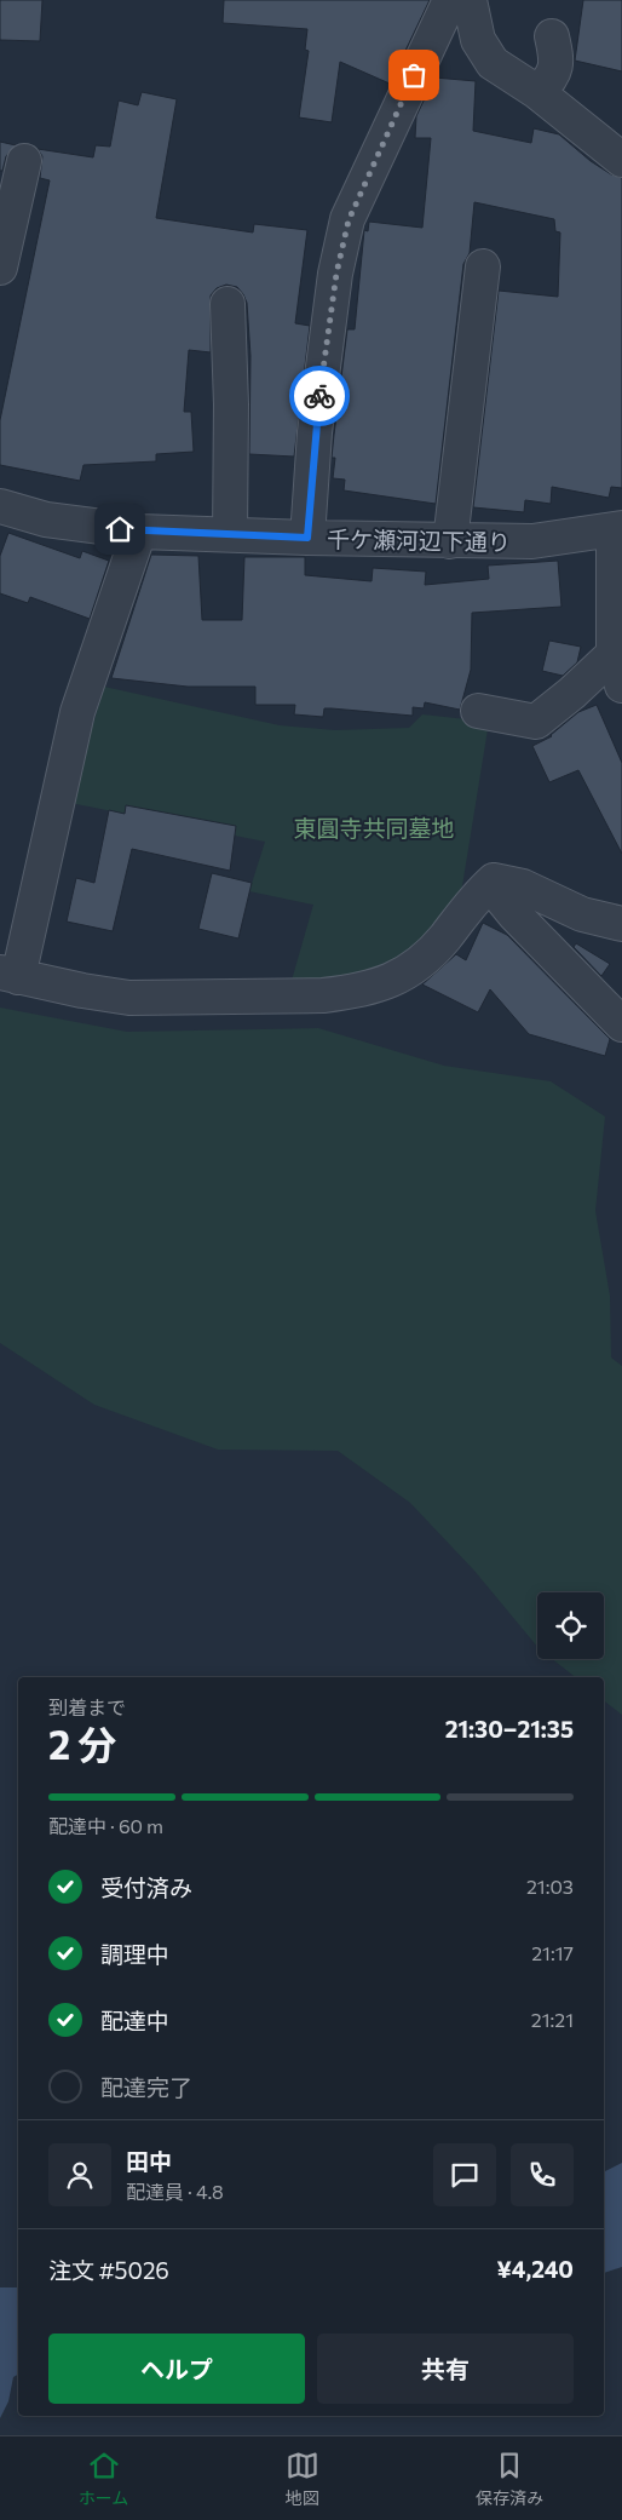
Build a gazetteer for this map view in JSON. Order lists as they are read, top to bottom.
{
  "streets": {
    "street": ["千ケ瀬河辺下通り"]
  },
  "parks": ["東圓寺共同墓地"],
  "page": {
    "heading": ["2 分", "到着まで", "21:30–21:35"],
    "panel": [
      "田中",
      "配達員 · 4.8",
      "注文 #5026",
      "¥4,240"
    ],
    "bar": "配達中 · 60 m",
    "list": [
      ["受付済み", "21:03"],
      ["調理中", "21:17"],
      ["配達中", "21:21"],
      "配達完了"
    ],
    "buttons": ["ヘルプ", "共有"],
    "tabs": ["ホーム", "地図", "保存済み"]
  }
}
